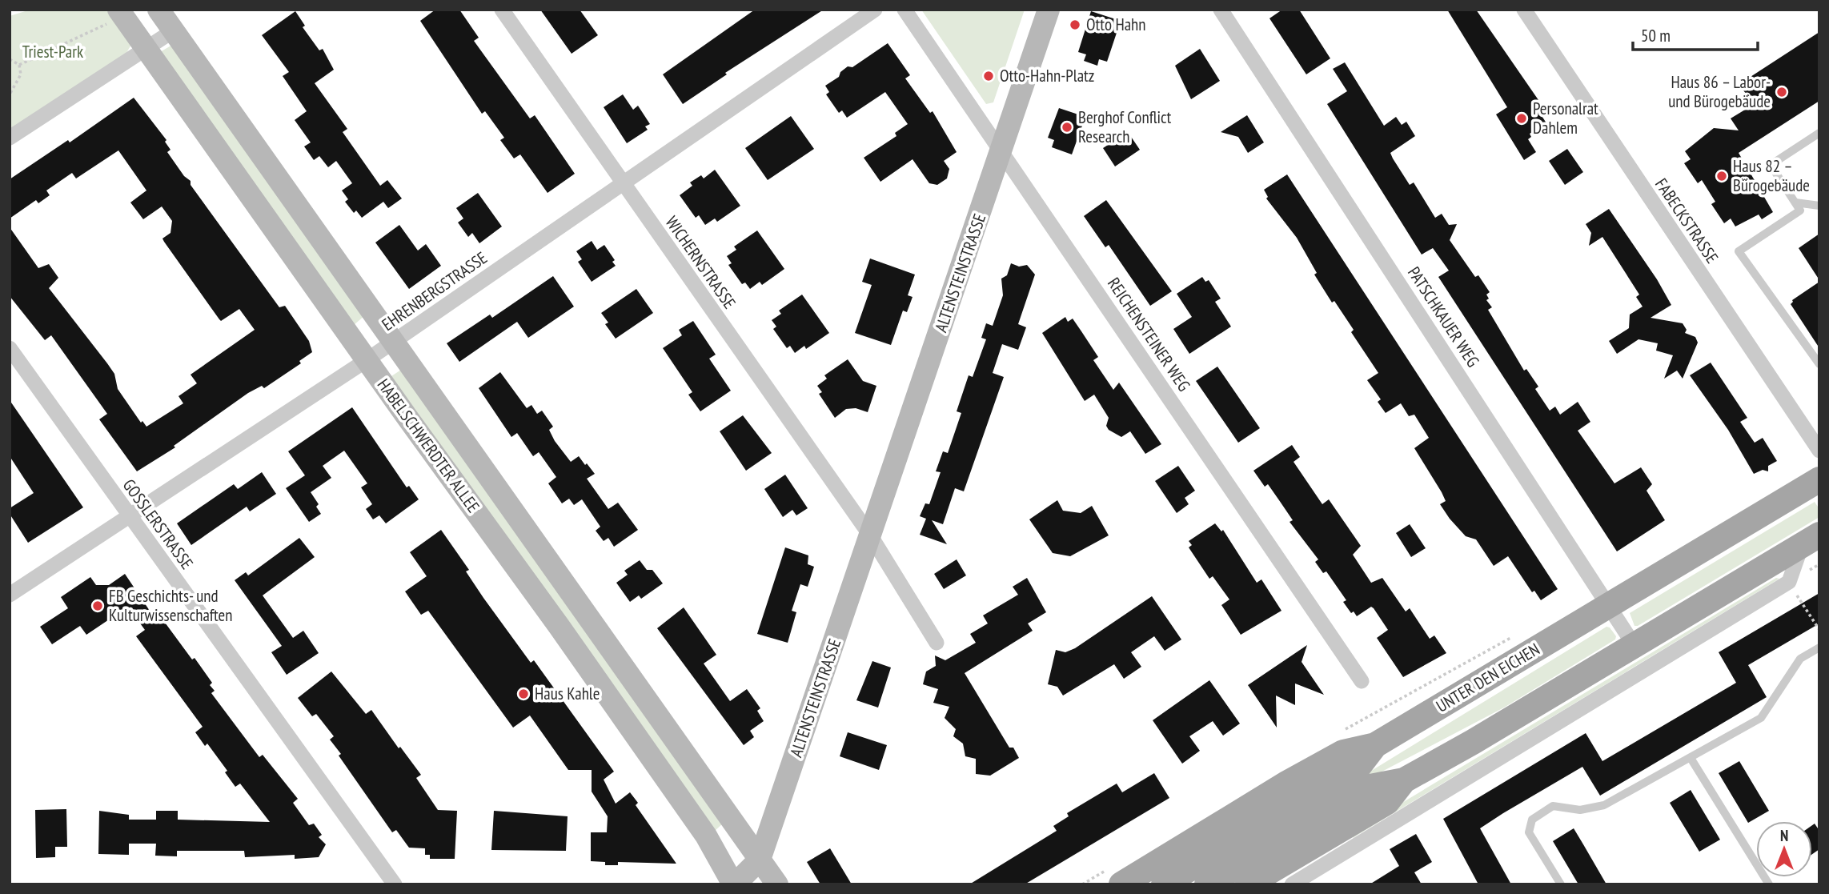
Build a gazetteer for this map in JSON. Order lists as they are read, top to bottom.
{
  "streets": {
    "main road": ["ALTENSTEINSTRASSE", "HABELSCHWERDTER ALLEE", "UNTER DEN EICHEN"],
    "street": [
      "FABECKSTRASSE",
      "WICHERNSTRASSE",
      "EHRENBERGSTRASSE",
      "PATSCHKAUER WEG",
      "REICHENSTEINER WEG",
      "GOSSLERSTRASSE"
    ]
  },
  "crossings": [
    ["WICHERNSTRASSE", "ALTENSTEINSTRASSE"],
    ["WICHERNSTRASSE", "EHRENBERGSTRASSE"],
    ["ALTENSTEINSTRASSE", "REICHENSTEINER WEG"],
    ["ALTENSTEINSTRASSE", "HABELSCHWERDTER ALLEE"],
    ["EHRENBERGSTRASSE", "HABELSCHWERDTER ALLEE"],
    ["EHRENBERGSTRASSE", "GOSSLERSTRASSE"],
    ["PATSCHKAUER WEG", "UNTER DEN EICHEN"]
  ],
  "parks": ["Triest-Park"],
  "places": [
    "Otto Hahn",
    "Otto-Hahn-Platz",
    "Haus 86 – Labor- und Bürogebäude",
    "Personalrat Dahlem",
    "Berghof Conflict Research",
    "Haus 82 – Bürogebäude",
    "FB Geschichts- und Kulturwissenschaften",
    "Haus Kahle"
  ],
  "scale_bar": "50 m",
  "north": "top"
}
